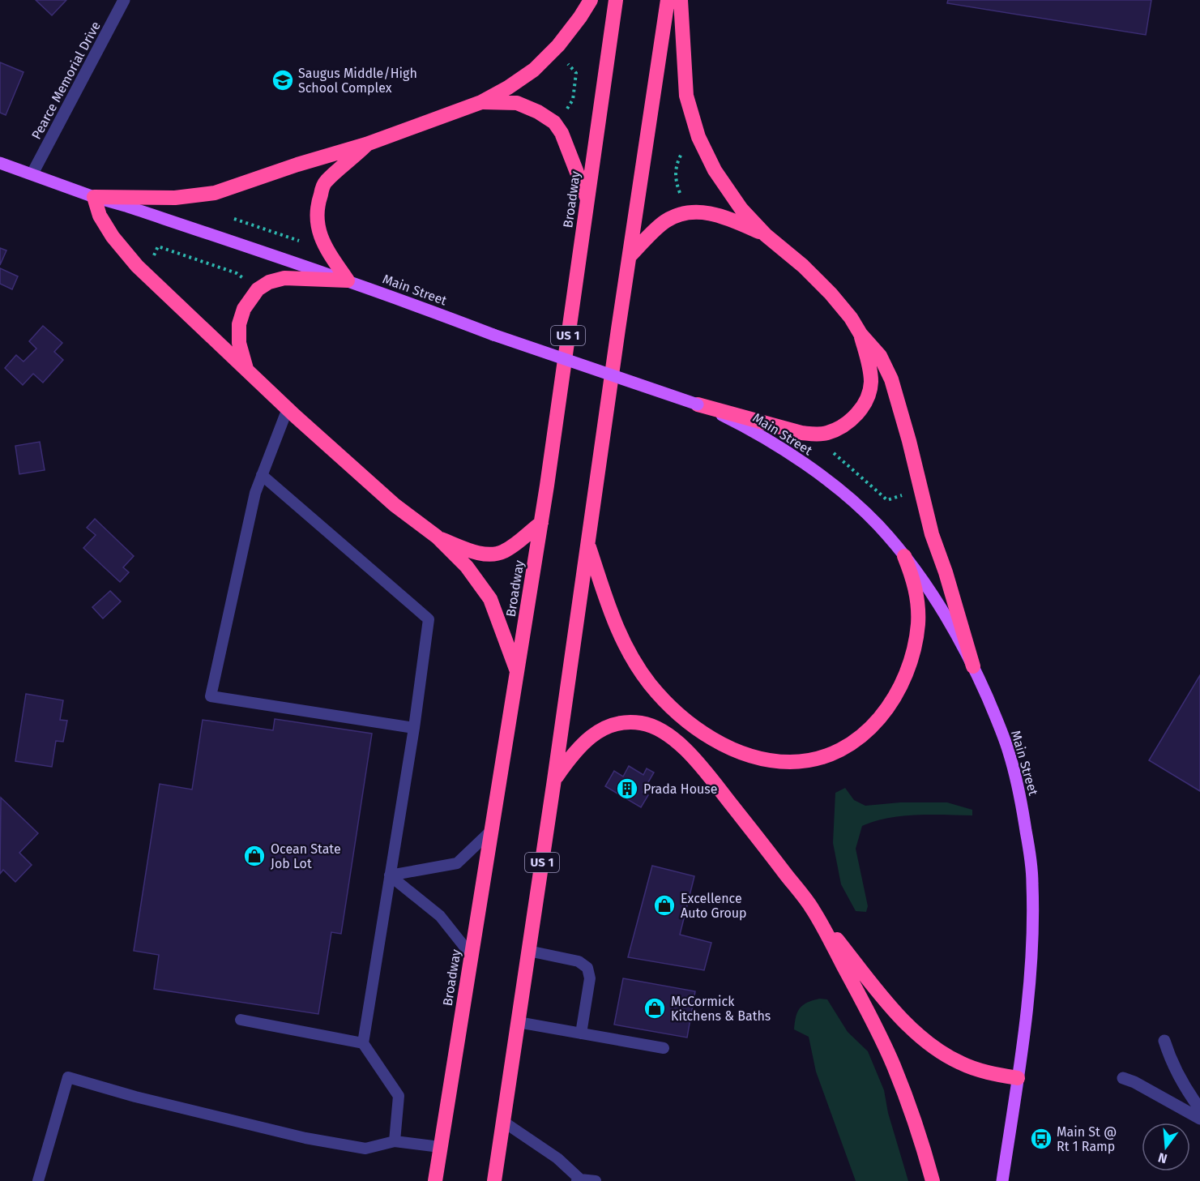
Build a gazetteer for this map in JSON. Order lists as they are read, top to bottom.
{
  "streets": {
    "highway": ["Broadway", "US 1"],
    "main road": ["Main Street"],
    "street": ["Pearce Memorial Drive"]
  },
  "crossings": [
    ["Pearce Memorial Drive", "Main Street"]
  ],
  "places": {
    "school or university": ["Saugus Middle/High School Complex"],
    "building": ["Prada House"],
    "shop": ["Ocean State Job Lot", "Excellence Auto Group", "McCormick Kitchens & Baths"],
    "bus stop": ["Main St @ Rt 1 Ramp"]
  },
  "north": "bottom"
}
